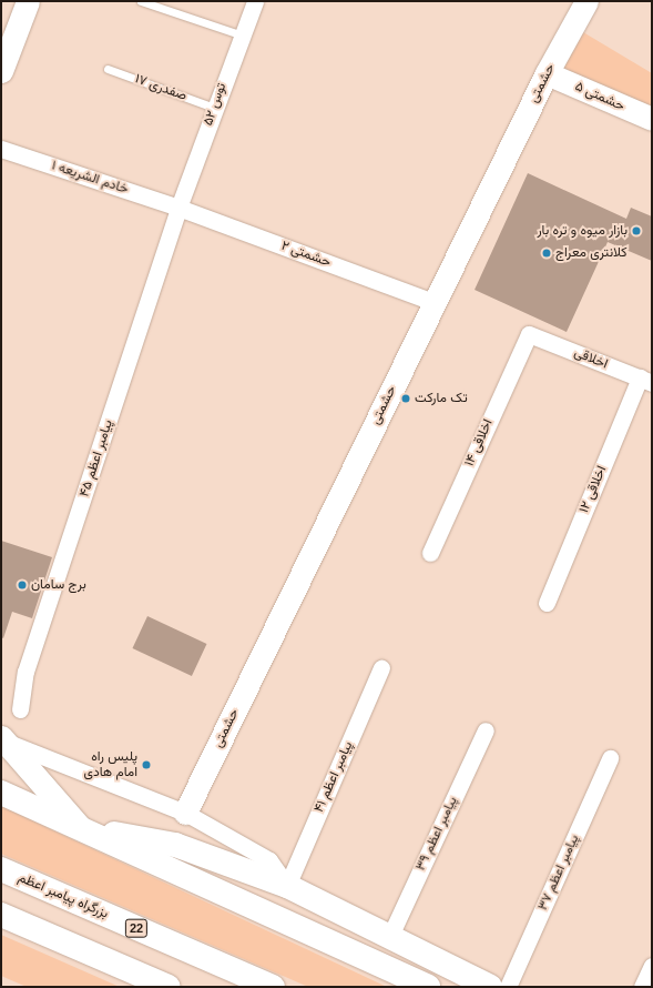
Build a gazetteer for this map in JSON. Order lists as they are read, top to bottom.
{
  "streets": {
    "highway": ["بزرگراه پیامبر اعظم", "22"],
    "street": [
      "حشمتی",
      "حشمتی ۵",
      "توس ۵۲",
      "خادم الشریعه ۱",
      "حشمتی ۲",
      "اخلاقی",
      "اخلاقی ۱۴",
      "پیامبر اعظم ۴۵",
      "اخلاقی ۱۲",
      "پیامبر اعظم ۴۱",
      "پیامبر اعظم ۳۹",
      "پیامبر اعظم ۳۷"
    ],
    "lane": ["صفدری ۱۷"]
  },
  "crossings": [
    ["حشمتی", "حشمتی ۵"],
    ["حشمتی", "حشمتی ۲"],
    ["صفدری ۱۷", "توس ۵۲"],
    ["توس ۵۲", "خادم الشریعه ۱"],
    ["توس ۵۲", "حشمتی ۲"],
    ["توس ۵۲", "پیامبر اعظم ۴۵"],
    ["خادم الشریعه ۱", "حشمتی ۲"],
    ["خادم الشریعه ۱", "پیامبر اعظم ۴۵"],
    ["حشمتی ۲", "پیامبر اعظم ۴۵"],
    ["اخلاقی", "اخلاقی ۱۴"],
    ["اخلاقی", "اخلاقی ۱۲"]
  ],
  "places": [
    "بازار میوه و تره بار",
    "کلانتری معراج",
    "تک مارکت",
    "برج سامان",
    "پلیس راه امام هادی"
  ]
}
